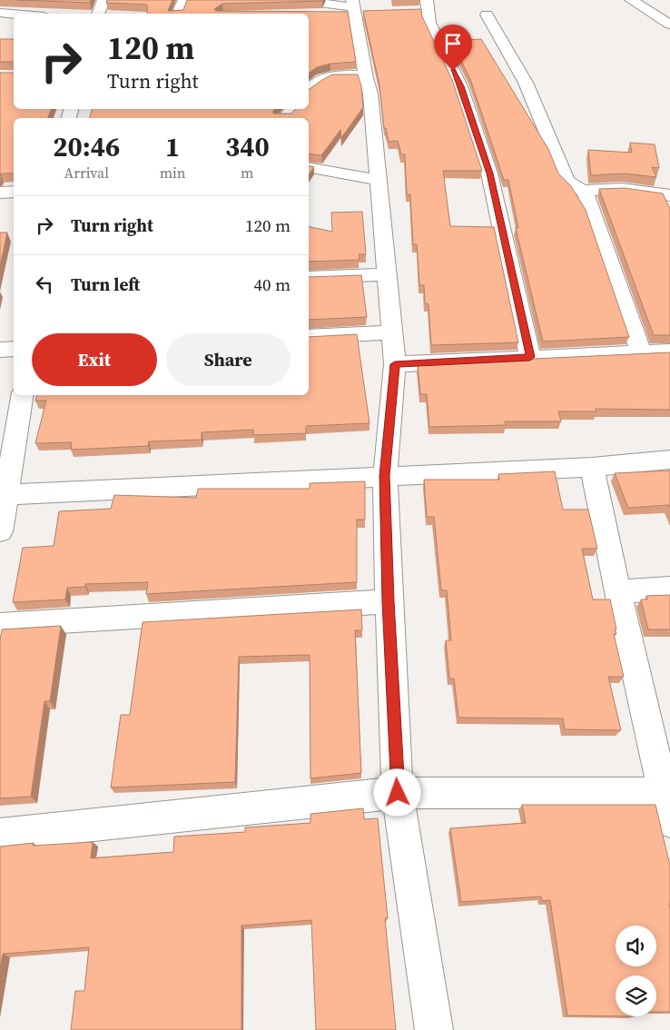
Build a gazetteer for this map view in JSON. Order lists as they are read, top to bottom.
{
  "page": {
    "turn": ["120 m", "Turn right"],
    "eta": [
      "20:46",
      "Arrival",
      "1",
      "min",
      "340",
      "m"
    ],
    "list": [
      {
        "name": "Turn right",
        "value": "120 m"
      },
      {
        "name": "Turn left",
        "value": "40 m"
      }
    ],
    "buttons": ["Exit", "Share"]
  }
}
